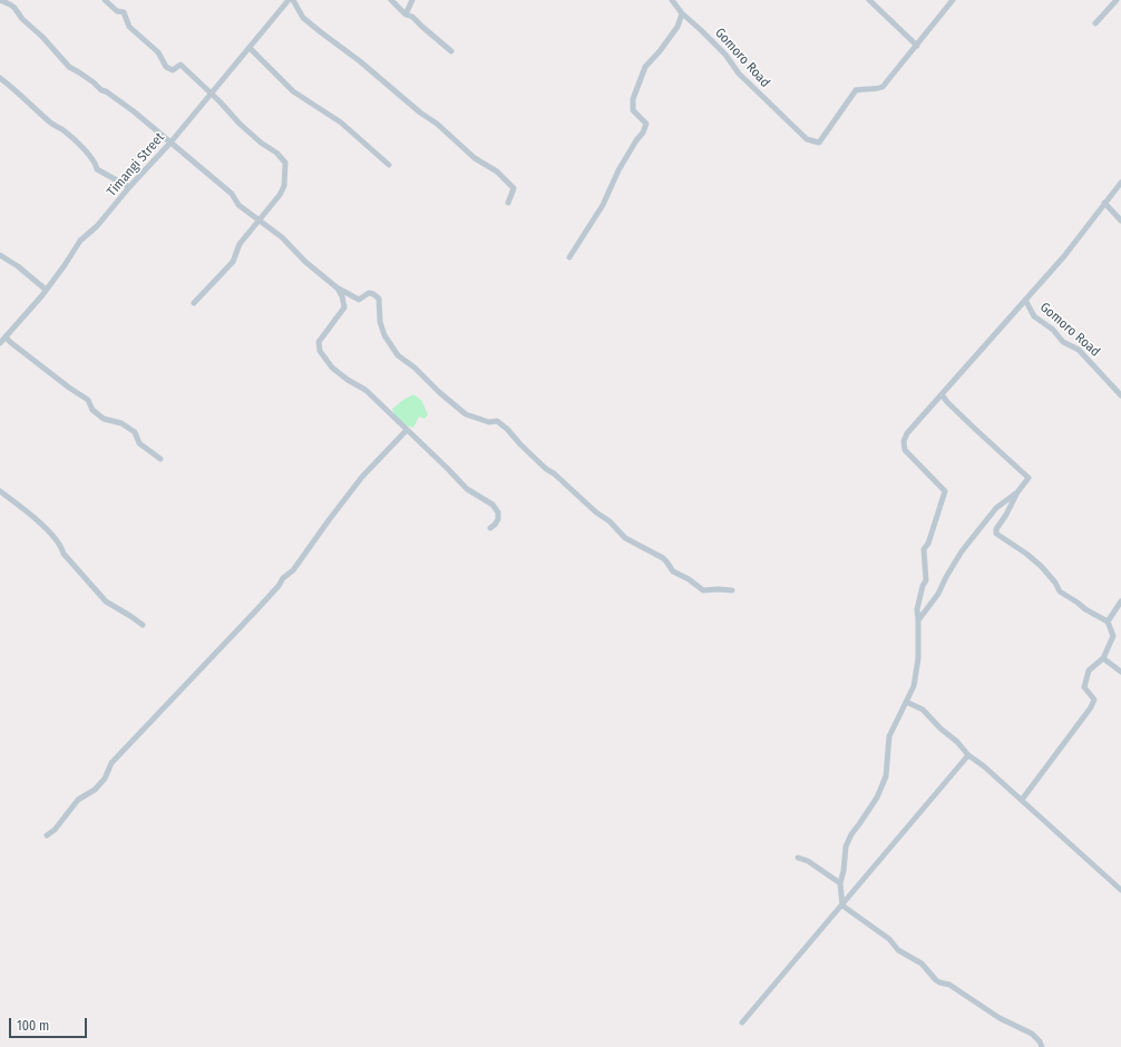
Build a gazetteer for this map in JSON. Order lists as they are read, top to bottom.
{
  "streets": {
    "street": ["Gomoro Road", "Timangi Street"]
  },
  "scale_bar": "100 m"
}
